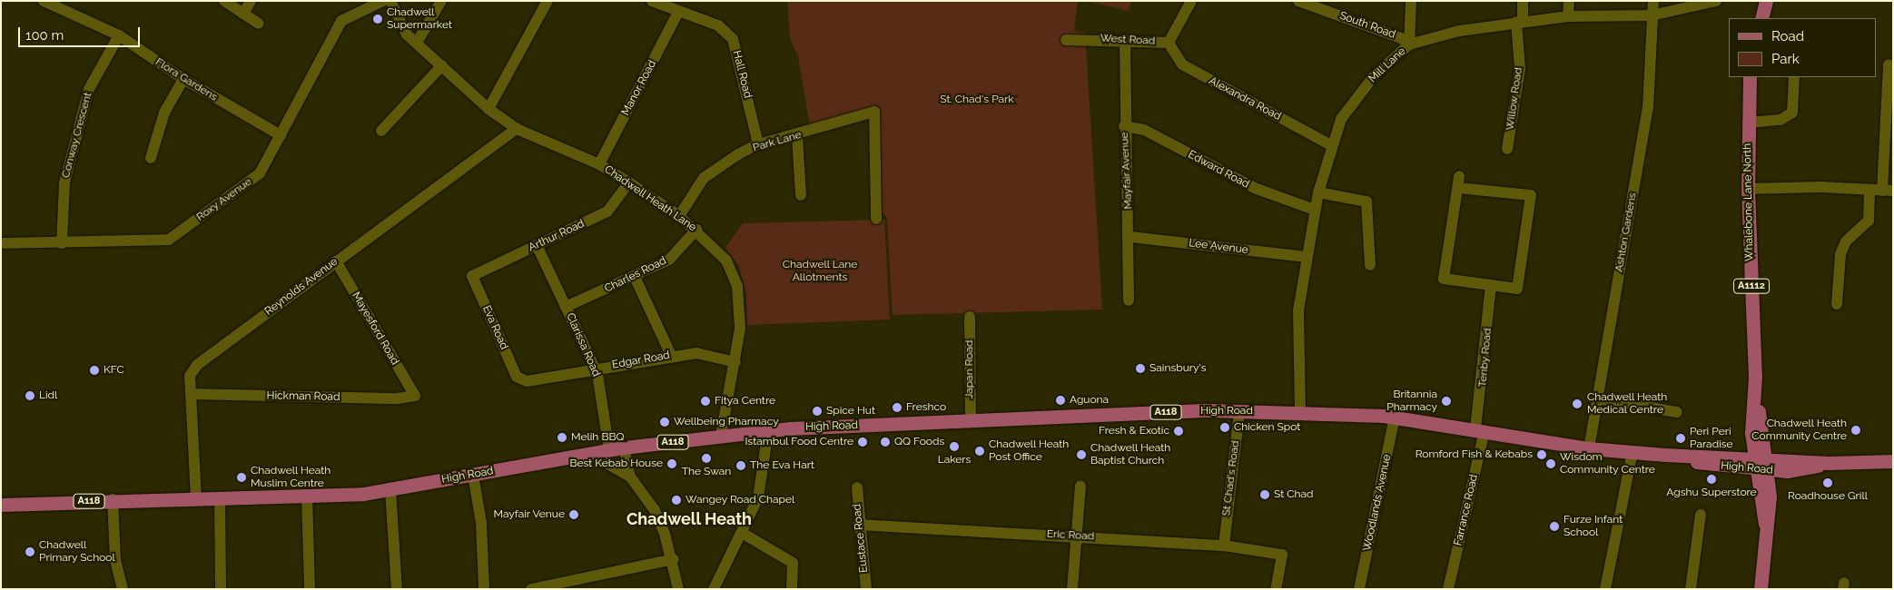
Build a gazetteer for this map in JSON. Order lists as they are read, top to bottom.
{
  "streets": {
    "main road": [
      "Whalebone Lane North",
      "A1112",
      "High Road",
      "A118"
    ],
    "street": [
      "South Road",
      "West Road",
      "Mill Lane",
      "Hall Road",
      "Flora Gardens",
      "Manor Road",
      "Alexandra Road",
      "Willow Road",
      "Conway Crescent",
      "Park Lane",
      "Edward Road",
      "Mayfair Avenue",
      "Chadwell Heath Lane",
      "Roxy Avenue",
      "Ashton Gardens",
      "Arthur Road",
      "Lee Avenue",
      "Charles Road",
      "Reynolds Avenue",
      "Eva Road",
      "Mayesford Road",
      "Clarissa Road",
      "Tenby Road",
      "Edgar Road",
      "Japan Road",
      "Hickman Road",
      "St Chad's Road",
      "Woodlands Avenue",
      "Farrance Road",
      "Eric Road",
      "Eustace Road"
    ]
  },
  "crossings": [
    ["South Road", "Mill Lane"],
    ["West Road", "Alexandra Road"],
    ["West Road", "Mayfair Avenue"],
    ["Mill Lane", "Alexandra Road"],
    ["Mill Lane", "Willow Road"],
    ["Mill Lane", "Edward Road"],
    ["Mill Lane", "Ashton Gardens"],
    ["Mill Lane", "Lee Avenue"],
    ["Mill Lane", "High Road"],
    ["Hall Road", "Manor Road"],
    ["Hall Road", "Park Lane"],
    ["Flora Gardens", "Conway Crescent"],
    ["Flora Gardens", "Roxy Avenue"],
    ["Manor Road", "Chadwell Heath Lane"],
    ["Conway Crescent", "Roxy Avenue"],
    ["Park Lane", "Chadwell Heath Lane"],
    ["Edward Road", "Mayfair Avenue"],
    ["Mayfair Avenue", "Lee Avenue"],
    ["Chadwell Heath Lane", "Arthur Road"],
    ["Chadwell Heath Lane", "Charles Road"],
    ["Chadwell Heath Lane", "Reynolds Avenue"],
    ["Chadwell Heath Lane", "Edgar Road"],
    ["Chadwell Heath Lane", "High Road"],
    ["Whalebone Lane North", "A1112"],
    ["Whalebone Lane North", "High Road"],
    ["Ashton Gardens", "High Road"],
    ["Arthur Road", "Eva Road"],
    ["Arthur Road", "Clarissa Road"],
    ["Charles Road", "Clarissa Road"],
    ["A1112", "High Road"],
    ["Reynolds Avenue", "Mayesford Road"],
    ["Reynolds Avenue", "Hickman Road"],
    ["Reynolds Avenue", "High Road"],
    ["Eva Road", "Edgar Road"],
    ["Mayesford Road", "Hickman Road"],
    ["Clarissa Road", "Edgar Road"],
    ["Clarissa Road", "High Road"],
    ["Tenby Road", "High Road"],
    ["Tenby Road", "Farrance Road"],
    ["Japan Road", "High Road"],
    ["High Road", "St Chad's Road"],
    ["High Road", "Woodlands Avenue"],
    ["High Road", "Farrance Road"],
    ["St Chad's Road", "Eric Road"],
    ["Eric Road", "Eustace Road"]
  ],
  "districts": ["Chadwell Heath"],
  "parks": ["St. Chad's Park", "Chadwell Lane Allotments"],
  "places": [
    "Chadwell Supermarket",
    "Sainsbury's",
    "KFC",
    "Lidl",
    "Aguona",
    "Fitya Centre",
    "Britannia Pharmacy",
    "Chadwell Heath Medical Centre",
    "Freshco",
    "Spice Hut",
    "Wellbeing Pharmacy",
    "Chicken Spot",
    "Chadwell Heath Community Centre",
    "Fresh & Exotic",
    "Melih BBQ",
    "Peri Peri Paradise",
    "Istambul Food Centre",
    "QQ Foods",
    "Lakers",
    "Chadwell Heath Post Office",
    "Chadwell Heath Baptist Church",
    "Romford Fish & Kebabs",
    "The Swan",
    "Best Kebab House",
    "Wisdom Community Centre",
    "The Eva Hart",
    "Chadwell Heath Muslim Centre",
    "Agshu Superstore",
    "Roadhouse Grill",
    "St Chad",
    "Wangey Road Chapel",
    "Mayfair Venue",
    "Furze Infant School",
    "Chadwell Primary School"
  ],
  "legend": ["Road", "Park"],
  "scale_bar": "100 m"
}
